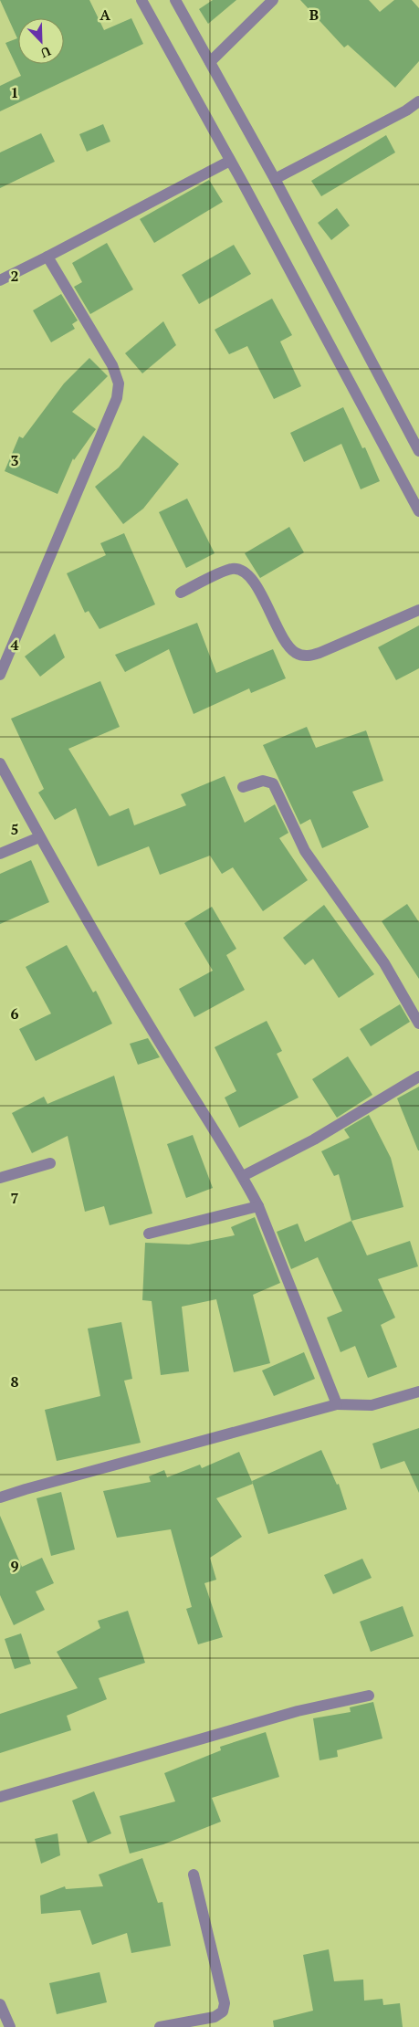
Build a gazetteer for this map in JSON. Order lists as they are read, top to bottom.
{
  "north": "bottom right",
  "grid": {
    "columns": ["A", "B"],
    "rows": [
      "1",
      "2",
      "3",
      "4",
      "5",
      "6",
      "7",
      "8",
      "9"
    ]
  }
}
